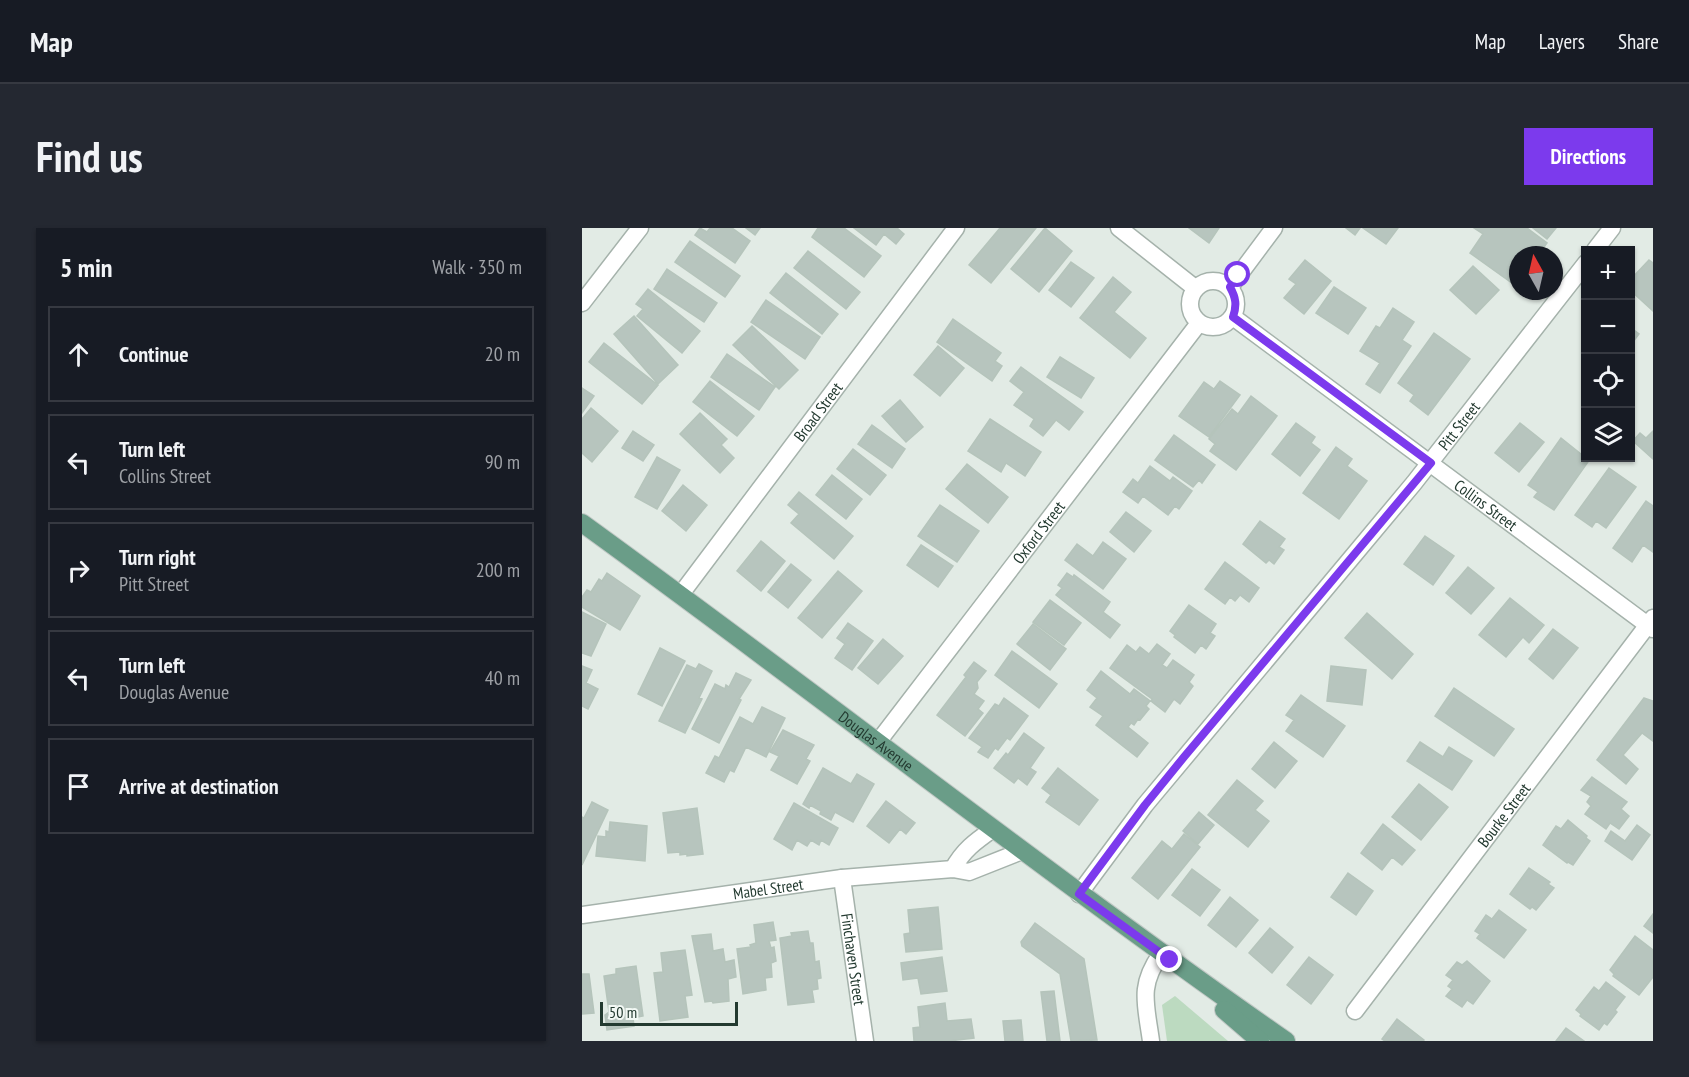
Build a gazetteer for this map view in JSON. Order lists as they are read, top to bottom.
{
  "streets": {
    "main road": ["Douglas Avenue"],
    "street": [
      "Broad Street",
      "Pitt Street",
      "Collins Street",
      "Oxford Street",
      "Bourke Street",
      "Mabel Street",
      "Finchaven Street"
    ]
  },
  "crossings": [
    ["Broad Street", "Douglas Avenue"],
    ["Pitt Street", "Collins Street"],
    ["Pitt Street", "Douglas Avenue"],
    ["Collins Street", "Oxford Street"],
    ["Collins Street", "Bourke Street"],
    ["Oxford Street", "Douglas Avenue"],
    ["Douglas Avenue", "Mabel Street"],
    ["Mabel Street", "Finchaven Street"]
  ],
  "scale_bar": "50 m",
  "north": "top",
  "page": {
    "header": "Map",
    "nav": ["Map", "Layers", "Share"],
    "buttons": "Directions",
    "title": "Find us",
    "heading": ["5 min", "Walk · 350 m"],
    "map_buttons": ["+", "−"],
    "list": [
      ["Continue", "20 m"],
      ["Turn left", "Collins Street", "90 m"],
      ["Turn right", "Pitt Street", "200 m"],
      ["Turn left", "Douglas Avenue", "40 m"],
      "Arrive at destination"
    ],
    "scale": "50 m"
  }
}
